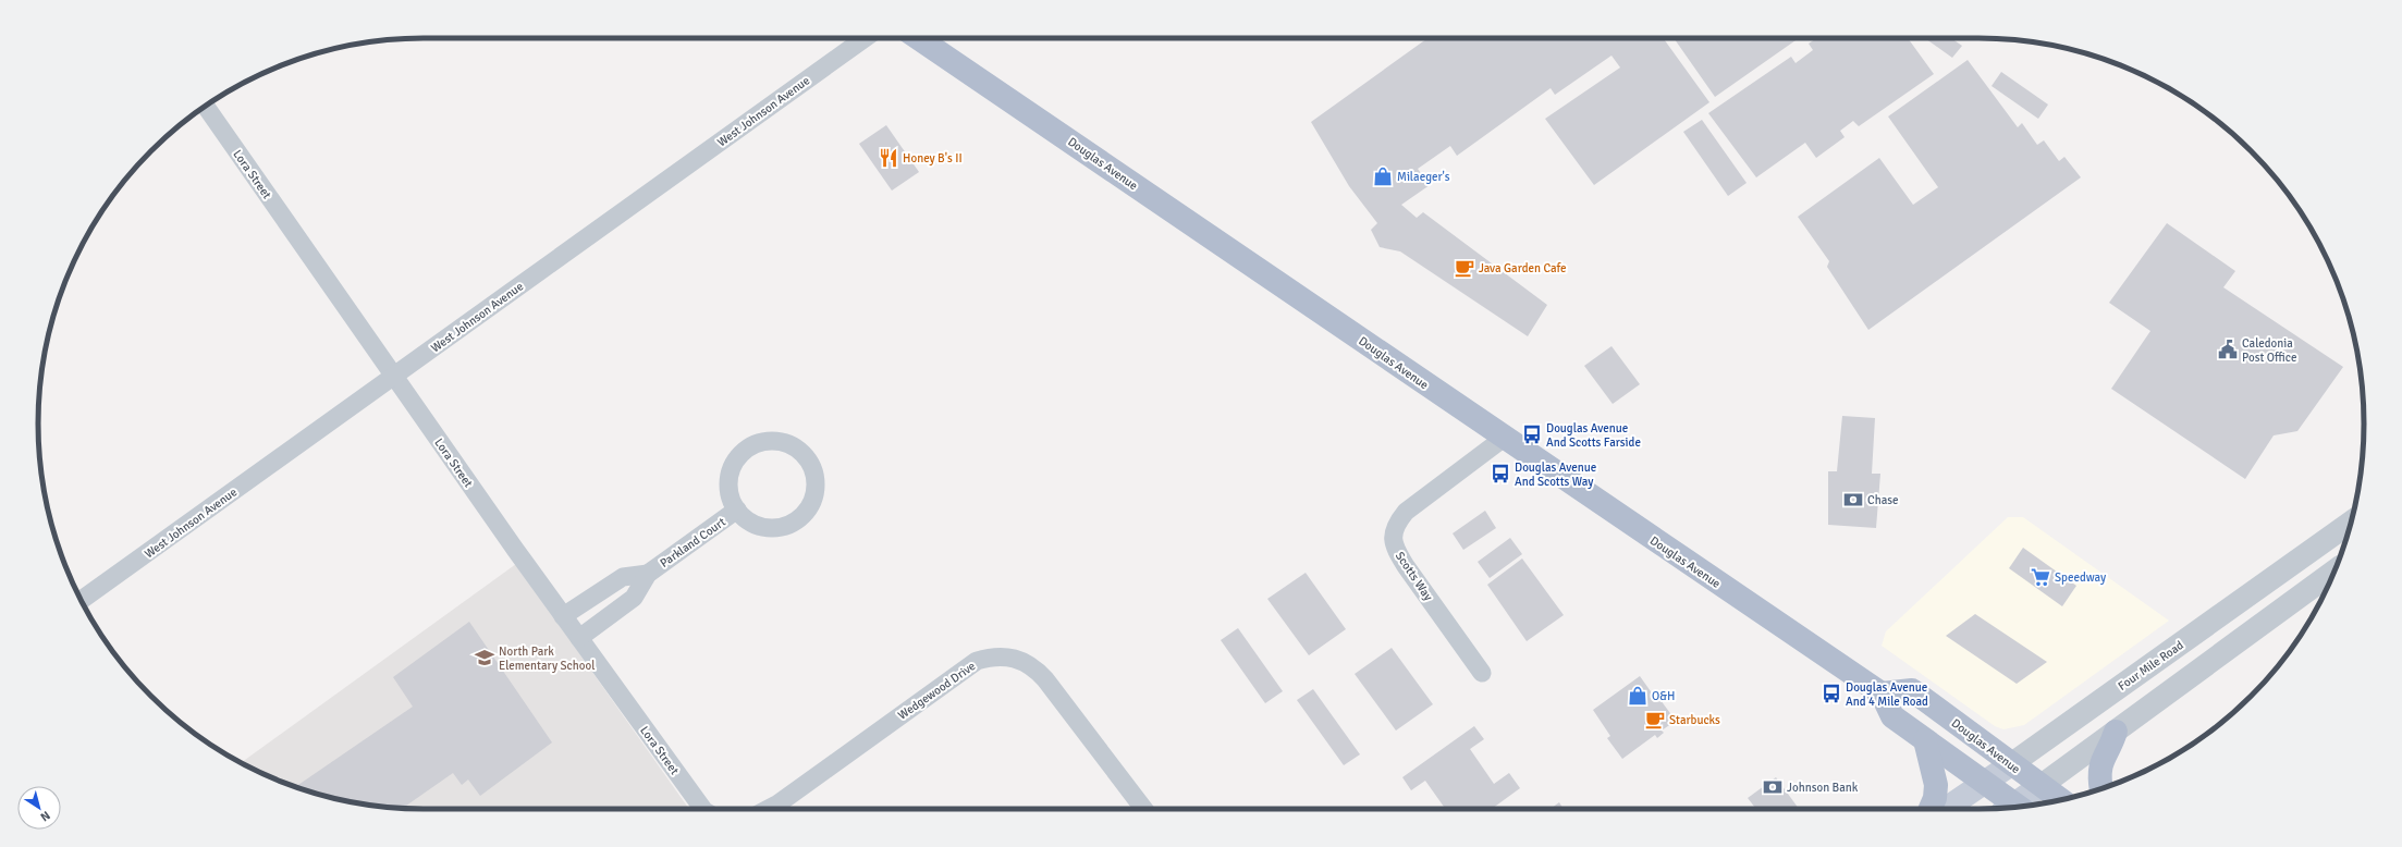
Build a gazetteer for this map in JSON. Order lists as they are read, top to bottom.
{
  "streets": {
    "main road": ["Douglas Avenue", "Four Mile Road"],
    "street": [
      "West Johnson Avenue",
      "Lora Street",
      "Parkland Court",
      "Scotts Way",
      "Wedgewood Drive"
    ]
  },
  "crossings": [
    ["West Johnson Avenue", "Lora Street"],
    ["Douglas Avenue", "Scotts Way"],
    ["Douglas Avenue", "Four Mile Road"],
    ["Lora Street", "Parkland Court"]
  ],
  "places": {
    "restaurant": ["Honey B's II"],
    "shop": ["Milaeger's", "O&H"],
    "cafe": ["Java Garden Cafe", "Starbucks"],
    "public building": ["Caledonia Post Office"],
    "bus stop": ["Douglas Avenue And Scotts Farside", "Douglas Avenue And Scotts Way", "Douglas Avenue And 4 Mile Road"],
    "bank": ["Chase", "Johnson Bank"],
    "supermarket": ["Speedway"],
    "school or university": ["North Park Elementary School"]
  },
  "north": "bottom right"
}
